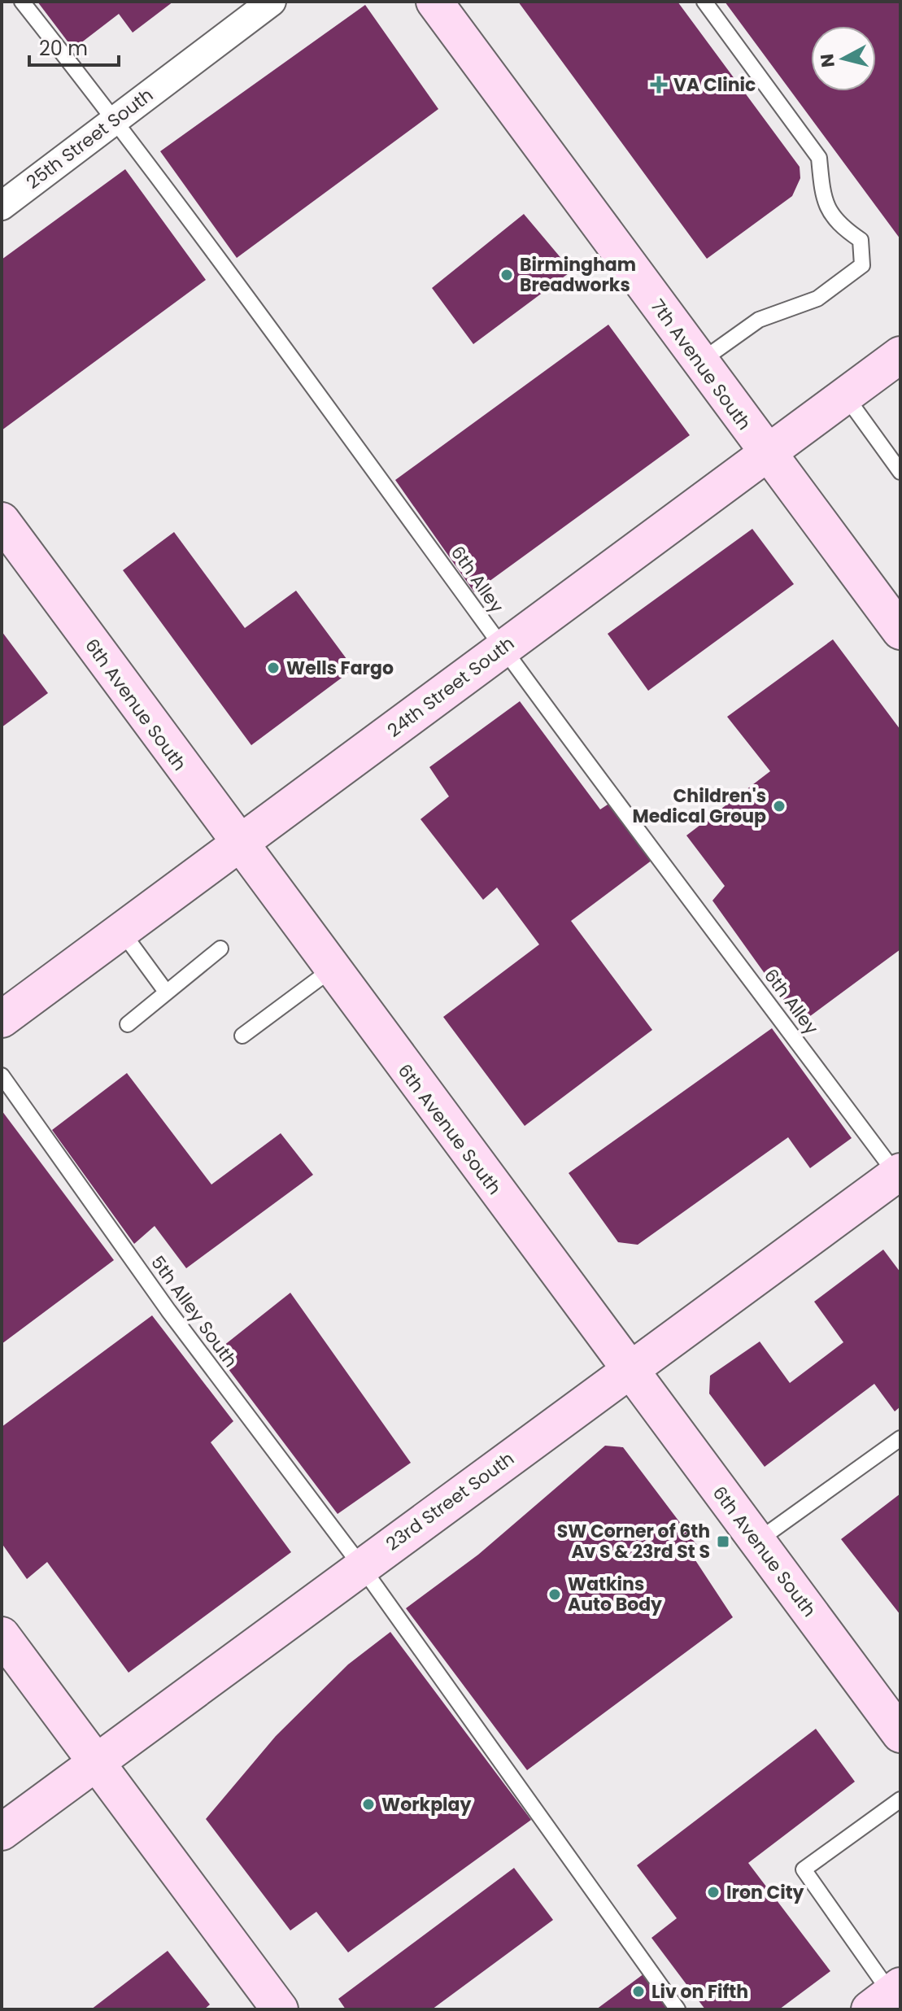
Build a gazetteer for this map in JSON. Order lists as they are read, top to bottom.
{
  "streets": {
    "street": [
      "25th Street South",
      "7th Avenue South",
      "24th Street South",
      "6th Avenue South",
      "23rd Street South"
    ],
    "lane": ["6th Alley", "5th Alley South"]
  },
  "crossings": [
    ["25th Street South", "6th Alley"],
    ["7th Avenue South", "24th Street South"],
    ["6th Alley", "24th Street South"],
    ["6th Alley", "23rd Street South"],
    ["24th Street South", "6th Avenue South"],
    ["6th Avenue South", "23rd Street South"],
    ["5th Alley South", "23rd Street South"]
  ],
  "places": {
    "health": ["VA Clinic"],
    "other": [
      "Birmingham Breadworks",
      "Wells Fargo",
      "Children's Medical Group",
      "Watkins Auto Body",
      "Workplay",
      "Iron City",
      "Liv on Fifth"
    ],
    "transit": ["SW Corner of 6th Av S & 23rd St S"]
  },
  "scale_bar": "20 m",
  "north": "left"
}
